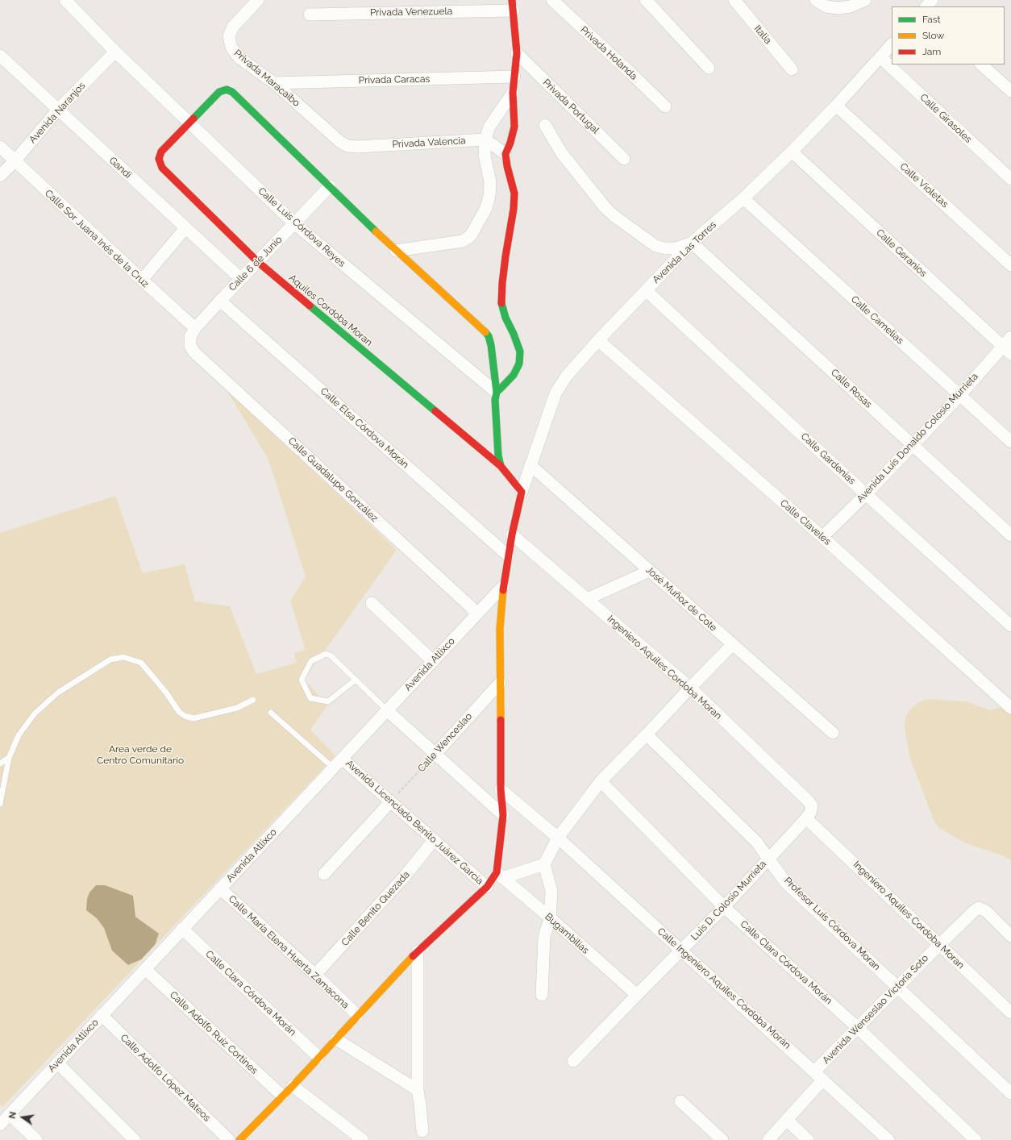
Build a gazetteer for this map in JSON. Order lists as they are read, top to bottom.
{
  "streets": {
    "street": [
      "Privada Venezuela",
      "Italia",
      "Privada Holanda",
      "Privada Maracaibo",
      "Privada Caracas",
      "Privada Portugal",
      "Avenida Naranjos",
      "Calle Girasoles",
      "Privada Valencia",
      "Gandi",
      "Calle Violetas",
      "Calle Luis Córdova Reyes",
      "Calle Sor Juana Inés de la Cruz",
      "Avenida Las Torres",
      "Calle Geranios",
      "Calle 6 de Junio",
      "Aquiles Cordoba Moran",
      "Calle Camelias",
      "Calle Rosas",
      "Calle Elsa Córdova Morán",
      "Avenida Luis Donaldo Colosio Murrieta",
      "Calle Gardenias",
      "Calle Guadalupe González",
      "Calle Claveles",
      "José Muñoz de Cote",
      "Avenida Atlixco",
      "Ingeniero Aquiles Cordoba Moran",
      "Calle Wenceslao",
      "Avenida Licenciado Benito Juárez García",
      "Luis D. Colosio Murrieta",
      "Calle Benito Quezada",
      "Profesor Luis Córdova Moran",
      "Bugambilias",
      "Calle María Elena Huerta Zamacona",
      "Calle Clara Córdova Morán",
      "Calle Ingeniero Aquiles Córdoba Morán",
      "Avenida Wenseslao Victoria Soto",
      "Calle Adolfo Ruiz Cortines",
      "Calle Adolfo López Mateos"
    ]
  },
  "crossings": [
    ["Privada Maracaibo", "Privada Caracas"],
    ["Privada Maracaibo", "Privada Valencia"],
    ["Avenida Naranjos", "Gandi"],
    ["Avenida Naranjos", "Calle Luis Córdova Reyes"],
    ["Avenida Naranjos", "Calle Sor Juana Inés de la Cruz"],
    ["Calle Girasoles", "Avenida Las Torres"],
    ["Gandi", "Calle 6 de Junio"],
    ["Calle Violetas", "Avenida Las Torres"],
    ["Calle Luis Córdova Reyes", "Calle 6 de Junio"],
    ["Calle Luis Córdova Reyes", "Aquiles Cordoba Moran"],
    ["Calle Sor Juana Inés de la Cruz", "Calle 6 de Junio"],
    ["Avenida Las Torres", "Calle Geranios"],
    ["Avenida Las Torres", "Aquiles Cordoba Moran"],
    ["Avenida Las Torres", "Calle Camelias"],
    ["Avenida Las Torres", "Calle Rosas"],
    ["Avenida Las Torres", "Calle Gardenias"],
    ["Avenida Las Torres", "Calle Claveles"],
    ["Avenida Las Torres", "José Muñoz de Cote"],
    ["Calle Geranios", "Avenida Luis Donaldo Colosio Murrieta"],
    ["Calle 6 de Junio", "Aquiles Cordoba Moran"],
    ["Calle 6 de Junio", "Calle Elsa Córdova Morán"],
    ["Calle 6 de Junio", "Calle Guadalupe González"],
    ["Calle Camelias", "Avenida Luis Donaldo Colosio Murrieta"],
    ["Calle Rosas", "Avenida Luis Donaldo Colosio Murrieta"],
    ["Avenida Luis Donaldo Colosio Murrieta", "Calle Gardenias"],
    ["Avenida Luis Donaldo Colosio Murrieta", "Calle Claveles"],
    ["Calle Guadalupe González", "Avenida Atlixco"],
    ["Avenida Atlixco", "Avenida Licenciado Benito Juárez García"],
    ["Avenida Atlixco", "Calle María Elena Huerta Zamacona"],
    ["Avenida Atlixco", "Calle Clara Córdova Morán"],
    ["Avenida Atlixco", "Calle Adolfo Ruiz Cortines"],
    ["Avenida Atlixco", "Calle Adolfo López Mateos"],
    ["Ingeniero Aquiles Cordoba Moran", "Luis D. Colosio Murrieta"],
    ["Ingeniero Aquiles Cordoba Moran", "Avenida Wenseslao Victoria Soto"],
    ["Calle Wenceslao", "Avenida Licenciado Benito Juárez García"],
    ["Avenida Licenciado Benito Juárez García", "Calle Benito Quezada"],
    ["Luis D. Colosio Murrieta", "Profesor Luis Córdova Moran"],
    ["Luis D. Colosio Murrieta", "Bugambilias"],
    ["Luis D. Colosio Murrieta", "Calle Clara Córdova Morán"],
    ["Luis D. Colosio Murrieta", "Calle Ingeniero Aquiles Córdoba Morán"],
    ["Calle Benito Quezada", "Calle María Elena Huerta Zamacona"],
    ["Profesor Luis Córdova Moran", "Avenida Wenseslao Victoria Soto"],
    ["Calle Clara Córdova Morán", "Avenida Wenseslao Victoria Soto"],
    ["Calle Ingeniero Aquiles Córdoba Morán", "Avenida Wenseslao Victoria Soto"]
  ],
  "parks": ["Area verde de Centro Comunitario"],
  "legend": ["Fast", "Slow", "Jam"],
  "north": "left"
}
